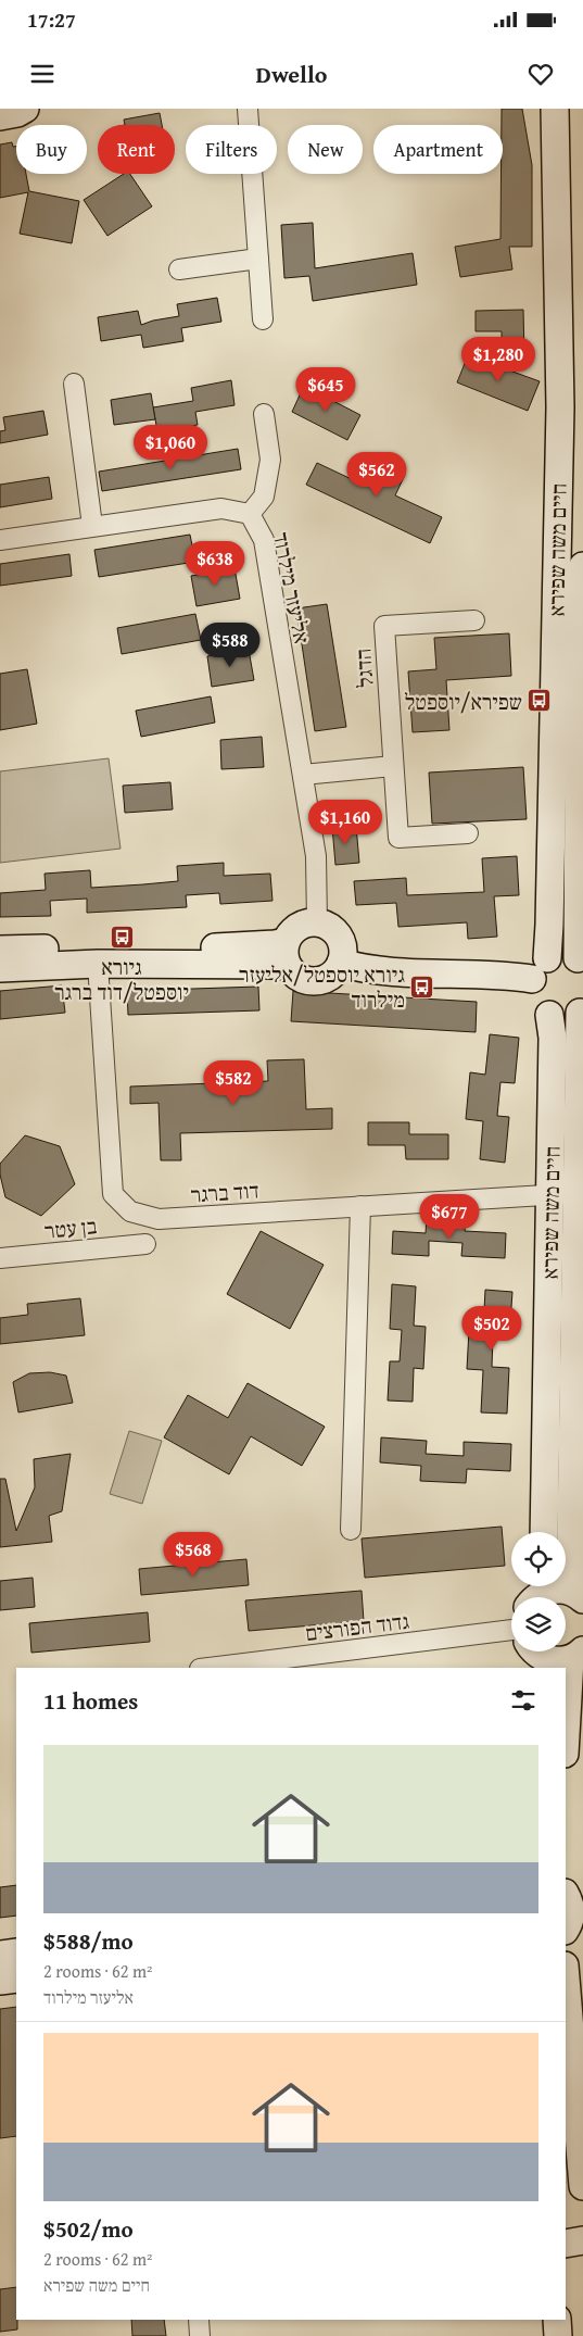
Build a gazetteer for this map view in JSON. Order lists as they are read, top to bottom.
{
  "streets": {
    "street": [
      "חיים משה שפירא",
      "אליעזר מילרוד",
      "הדגל",
      "דוד ברגר",
      "בן עטר",
      "גדוד הפורצים"
    ]
  },
  "crossings": [
    ["חיים משה שפירא", "דוד ברגר"]
  ],
  "places": {
    "bus stop": ["שפירא/יוספטל", "גיורא יוספטל/דוד ברגר", "גיורא יוספטל/אליעזר מילרוד"]
  },
  "page": {
    "status": "17:27",
    "header": "Dwello",
    "chip": [
      "Buy",
      "Rent",
      "Filters",
      "New",
      "Apartment"
    ],
    "price": [
      "$1,280",
      "$645",
      "$1,060",
      "$562",
      "$638",
      "$588",
      "$1,160",
      "$582",
      "$677",
      "$502",
      "$568"
    ],
    "heading": "11 homes",
    "list": [
      {
        "name": "$588/mo",
        "note": "2 rooms · 62 m² · אליעזר מילרוד"
      },
      {
        "name": "$502/mo",
        "note": "2 rooms · 62 m² · חיים משה שפירא"
      }
    ]
  }
}
